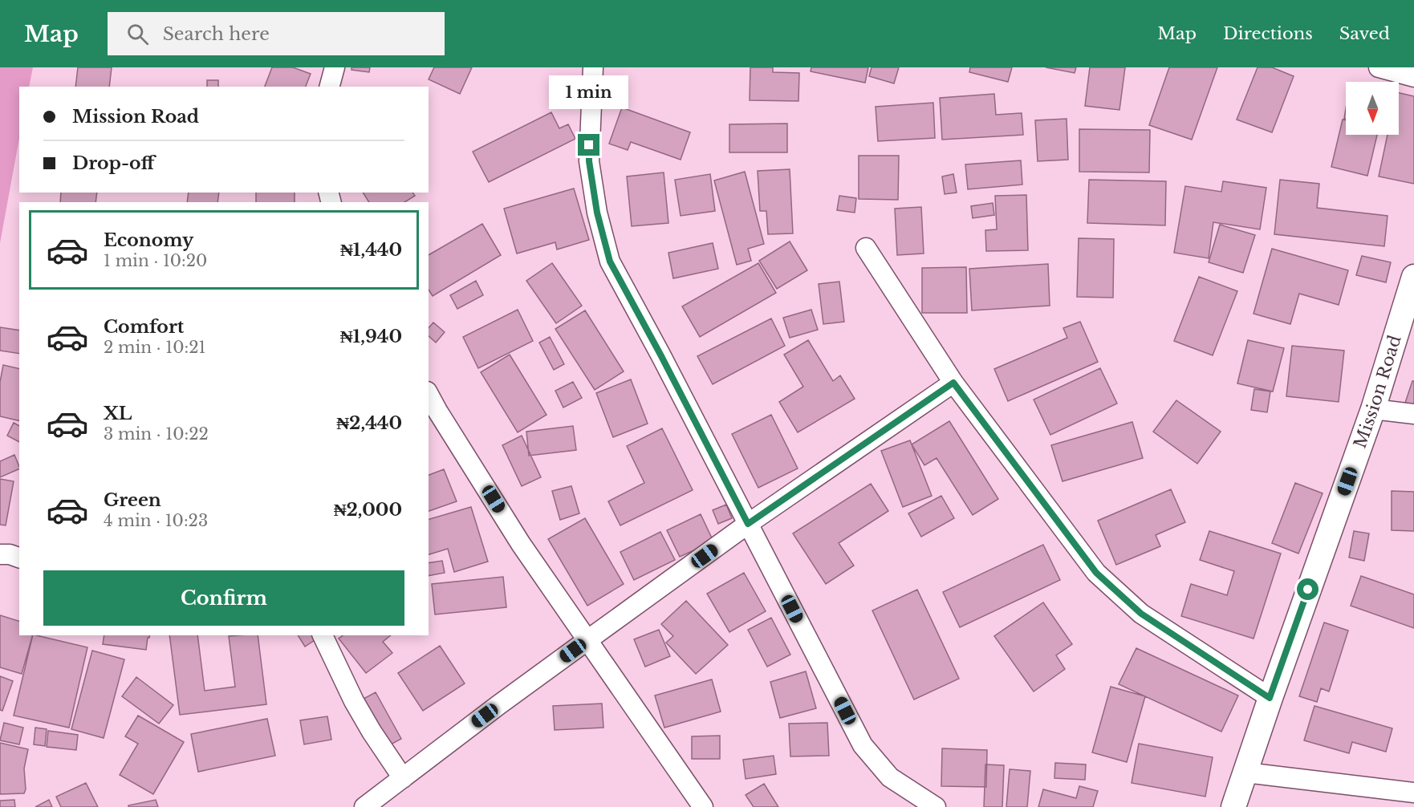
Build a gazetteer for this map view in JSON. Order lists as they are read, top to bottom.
{
  "streets": {
    "street": ["Mission Road"]
  },
  "north": "bottom",
  "page": {
    "header": "Map",
    "search": "Search here",
    "nav": ["Map", "Directions", "Saved"],
    "bubble": "1 min",
    "banner": ["Mission Road", "Drop-off"],
    "list": [
      {
        "name": "Economy",
        "note": "1 min · 10:20",
        "value": "₦1,440"
      },
      {
        "name": "Comfort",
        "note": "2 min · 10:21",
        "value": "₦1,940"
      },
      {
        "name": "XL",
        "note": "3 min · 10:22",
        "value": "₦2,440"
      },
      {
        "name": "Green",
        "note": "4 min · 10:23",
        "value": "₦2,000"
      }
    ],
    "buttons": "Confirm"
  }
}
